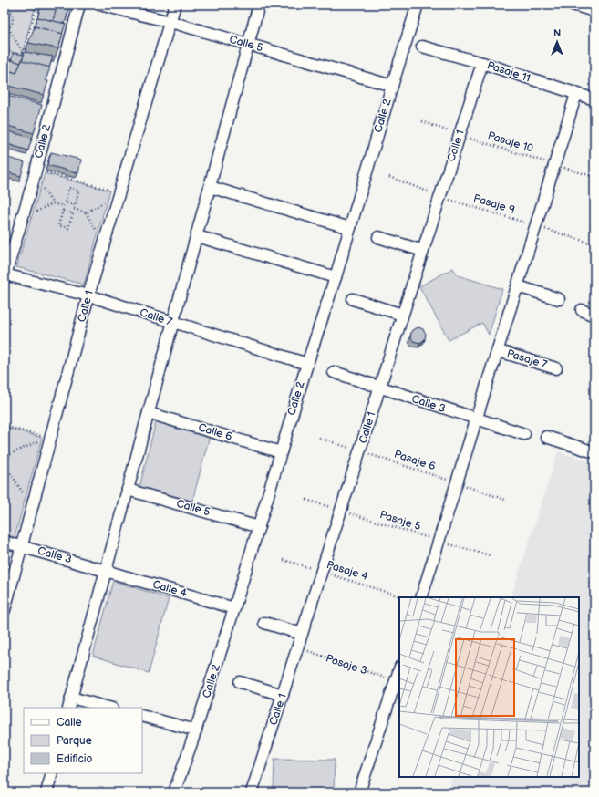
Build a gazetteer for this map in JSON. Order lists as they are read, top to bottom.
{
  "streets": {
    "street": [
      "Calle 5",
      "Pasaje 11",
      "Calle 2",
      "Calle 1",
      "Calle 7",
      "Pasaje 7",
      "Calle 3",
      "Calle 6",
      "Calle 4"
    ],
    "path": [
      "Pasaje 10",
      "Pasaje 9",
      "Pasaje 6",
      "Pasaje 5",
      "Pasaje 4",
      "Pasaje 3"
    ]
  },
  "crossings": [
    ["Calle 5", "Calle 2"],
    ["Calle 5", "Calle 1"],
    ["Pasaje 11", "Calle 1"],
    ["Calle 2", "Calle 7"],
    ["Calle 2", "Calle 6"],
    ["Calle 2", "Calle 4"],
    ["Pasaje 10", "Calle 1"],
    ["Calle 1", "Pasaje 9"],
    ["Calle 1", "Calle 7"],
    ["Calle 1", "Calle 3"],
    ["Calle 1", "Pasaje 6"],
    ["Calle 1", "Pasaje 5"],
    ["Calle 1", "Pasaje 4"],
    ["Calle 1", "Pasaje 3"],
    ["Calle 3", "Calle 4"]
  ],
  "legend": ["Calle", "Parque", "Edificio"],
  "north": "top"
}
